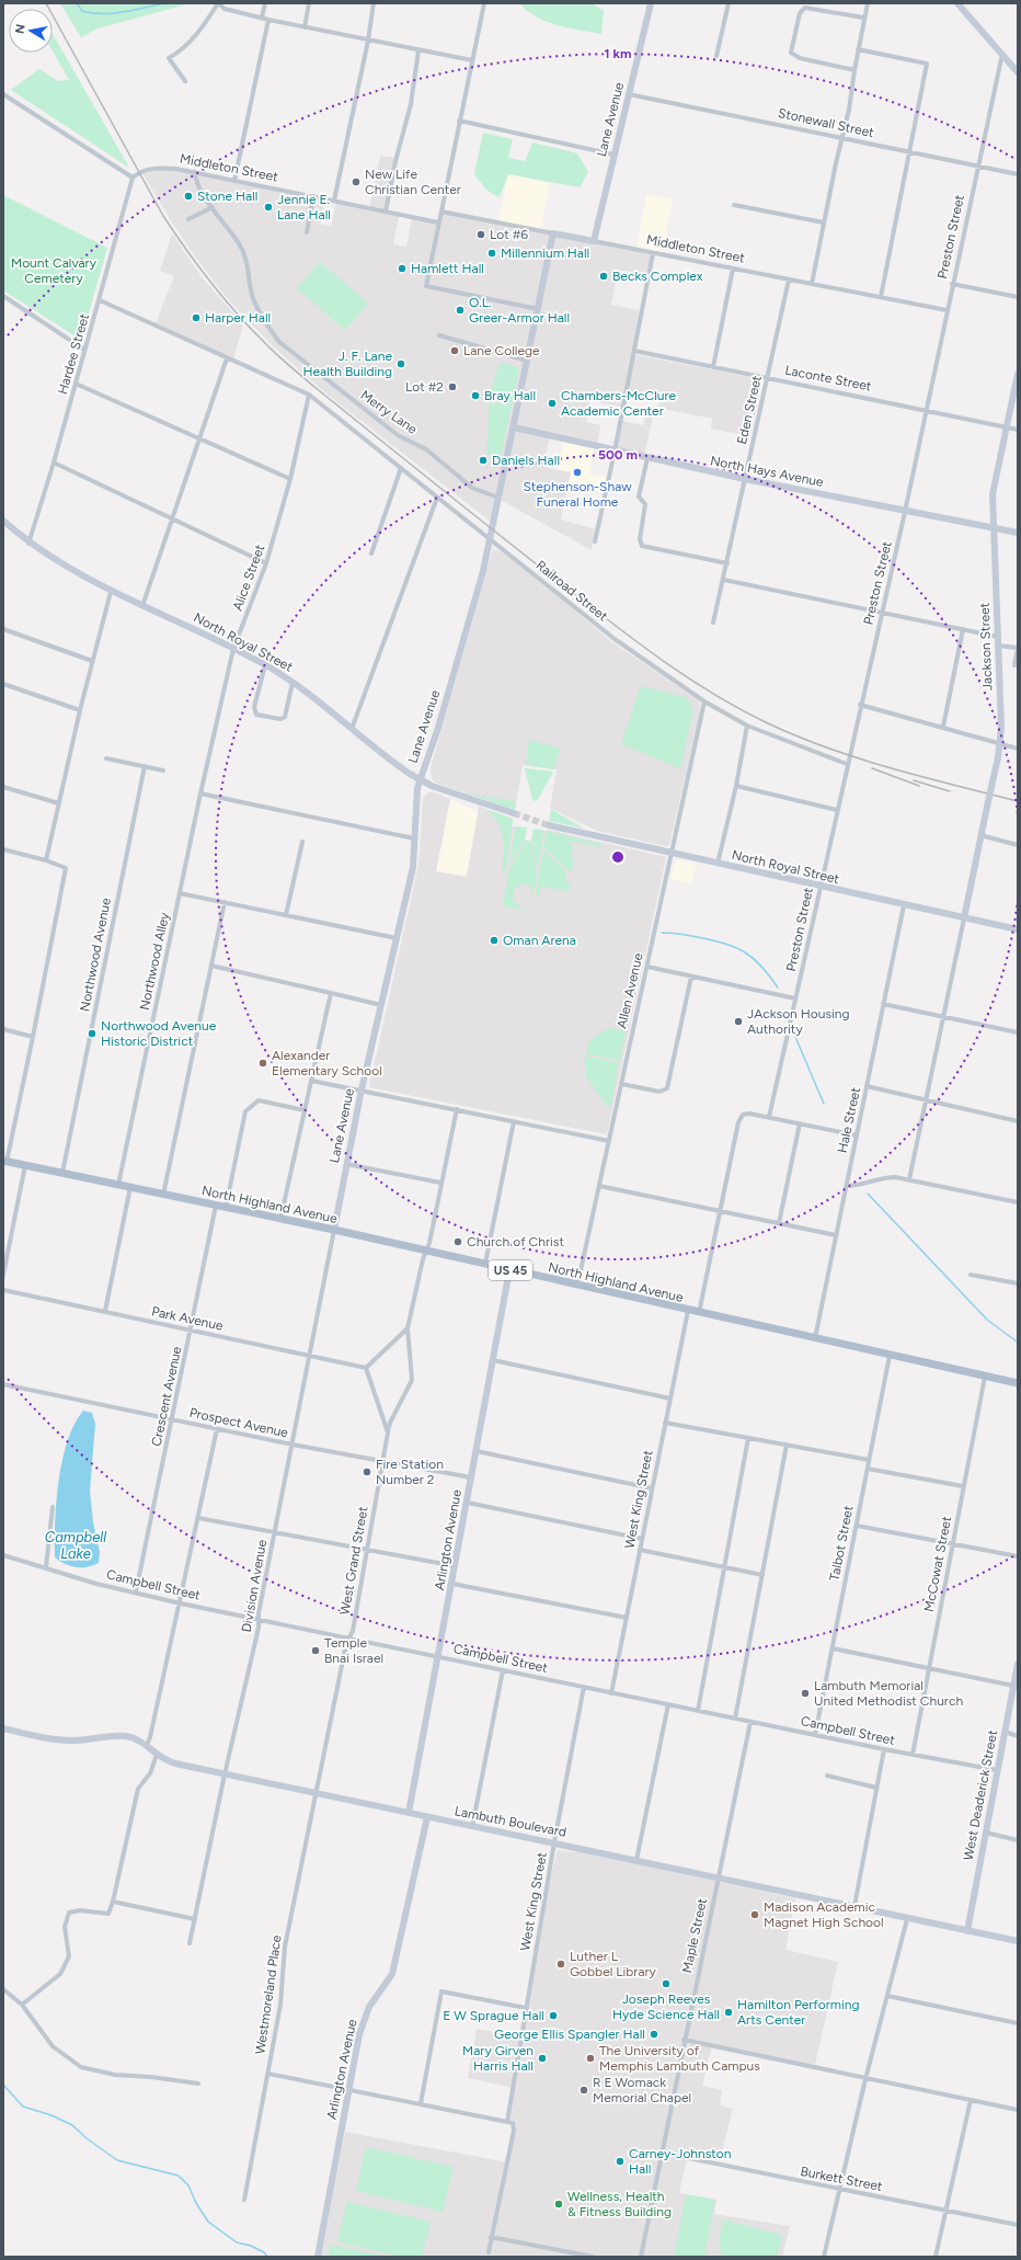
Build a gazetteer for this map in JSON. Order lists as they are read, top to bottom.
{
  "streets": {
    "main road": ["North Highland Avenue", "US 45"],
    "street": [
      "Lane Avenue",
      "Stonewall Street",
      "Middleton Street",
      "Preston Street",
      "Hardee Street",
      "Laconte Street",
      "Eden Street",
      "Merry Lane",
      "North Hays Avenue",
      "Alice Street",
      "Railroad Street",
      "North Royal Street",
      "Jackson Street",
      "Northwood Avenue",
      "Northwood Alley",
      "Allen Avenue",
      "Hale Street",
      "Park Avenue",
      "Crescent Avenue",
      "Prospect Avenue",
      "West King Street",
      "Arlington Avenue",
      "Talbot Street",
      "West Grand Street",
      "McCowat Street",
      "Campbell Street",
      "Division Avenue",
      "West Deaderick Street",
      "Lambuth Boulevard",
      "Maple Street",
      "Westmoreland Place",
      "Burkett Street"
    ]
  },
  "crossings": [
    ["Lane Avenue", "Stonewall Street"],
    ["Lane Avenue", "Middleton Street"],
    ["Lane Avenue", "Merry Lane"],
    ["Lane Avenue", "North Hays Avenue"],
    ["Lane Avenue", "Railroad Street"],
    ["Lane Avenue", "North Royal Street"],
    ["Lane Avenue", "North Highland Avenue"],
    ["Lane Avenue", "Division Avenue"],
    ["Stonewall Street", "Preston Street"],
    ["Middleton Street", "Preston Street"],
    ["Middleton Street", "Hardee Street"],
    ["Middleton Street", "Eden Street"],
    ["Middleton Street", "Merry Lane"],
    ["Preston Street", "Laconte Street"],
    ["Preston Street", "North Hays Avenue"],
    ["Preston Street", "Railroad Street"],
    ["Preston Street", "North Royal Street"],
    ["Hardee Street", "Railroad Street"],
    ["Hardee Street", "North Royal Street"],
    ["Laconte Street", "Eden Street"],
    ["Laconte Street", "Jackson Street"],
    ["Eden Street", "North Hays Avenue"],
    ["North Hays Avenue", "Jackson Street"],
    ["Alice Street", "Railroad Street"],
    ["Alice Street", "North Royal Street"],
    ["Alice Street", "Northwood Alley"],
    ["Railroad Street", "Allen Avenue"],
    ["North Royal Street", "Jackson Street"],
    ["North Royal Street", "Allen Avenue"],
    ["North Royal Street", "Hale Street"],
    ["Northwood Avenue", "North Highland Avenue"],
    ["Northwood Alley", "North Highland Avenue"],
    ["Allen Avenue", "North Highland Avenue"],
    ["Hale Street", "North Highland Avenue"],
    ["North Highland Avenue", "Crescent Avenue"],
    ["North Highland Avenue", "West King Street"],
    ["North Highland Avenue", "Arlington Avenue"],
    ["North Highland Avenue", "Talbot Street"],
    ["North Highland Avenue", "West Grand Street"],
    ["North Highland Avenue", "McCowat Street"],
    ["North Highland Avenue", "Division Avenue"],
    ["Park Avenue", "Crescent Avenue"],
    ["Park Avenue", "West Grand Street"],
    ["Park Avenue", "Division Avenue"],
    ["Crescent Avenue", "Prospect Avenue"],
    ["Crescent Avenue", "Campbell Street"],
    ["Prospect Avenue", "Arlington Avenue"],
    ["Prospect Avenue", "West Grand Street"],
    ["Prospect Avenue", "Division Avenue"],
    ["West King Street", "Campbell Street"],
    ["West King Street", "Lambuth Boulevard"],
    ["Arlington Avenue", "Campbell Street"],
    ["Arlington Avenue", "Lambuth Boulevard"],
    ["Talbot Street", "Campbell Street"],
    ["West Grand Street", "Campbell Street"],
    ["West Grand Street", "Lambuth Boulevard"],
    ["West Grand Street", "Westmoreland Place"],
    ["McCowat Street", "Campbell Street"],
    ["Campbell Street", "Division Avenue"],
    ["Campbell Street", "West Deaderick Street"],
    ["Campbell Street", "Maple Street"],
    ["Division Avenue", "Lambuth Boulevard"],
    ["West Deaderick Street", "Lambuth Boulevard"],
    ["Lambuth Boulevard", "Maple Street"],
    ["Lambuth Boulevard", "Westmoreland Place"],
    ["Maple Street", "Burkett Street"]
  ],
  "water": ["Campbell Lake"],
  "parks": ["Mount Calvary Cemetery"],
  "places": [
    "New Life Christian Center",
    "Stone Hall",
    "Jennie E. Lane Hall",
    "Lot #6",
    "Millennium Hall",
    "Hamlett Hall",
    "Becks Complex",
    "O.L. Greer-Armor Hall",
    "Harper Hall",
    "Lane College",
    "J. F. Lane Health Building",
    "Lot #2",
    "Bray Hall",
    "Chambers-McClure Academic Center",
    "Daniels Hall",
    "Stephenson-Shaw Funeral Home",
    "Oman Arena",
    "JAckson Housing Authority",
    "Northwood Avenue Historic District",
    "Alexander Elementary School",
    "Church of Christ",
    "Fire Station Number 2",
    "Temple Bnai Israel",
    "Lambuth Memorial United Methodist Church",
    "Madison Academic Magnet High School",
    "Luther L Gobbel Library",
    "Joseph Reeves Hyde Science Hall",
    "Hamilton Performing Arts Center",
    "E W Sprague Hall",
    "George Ellis Spangler Hall",
    "Mary Girven Harris Hall",
    "The University of Memphis Lambuth Campus",
    "R E Womack Memorial Chapel",
    "Carney-Johnston Hall",
    "Wellness, Health & Fitness Building"
  ],
  "north": "left",
  "rings": ["1 km", "500 m"]
}
